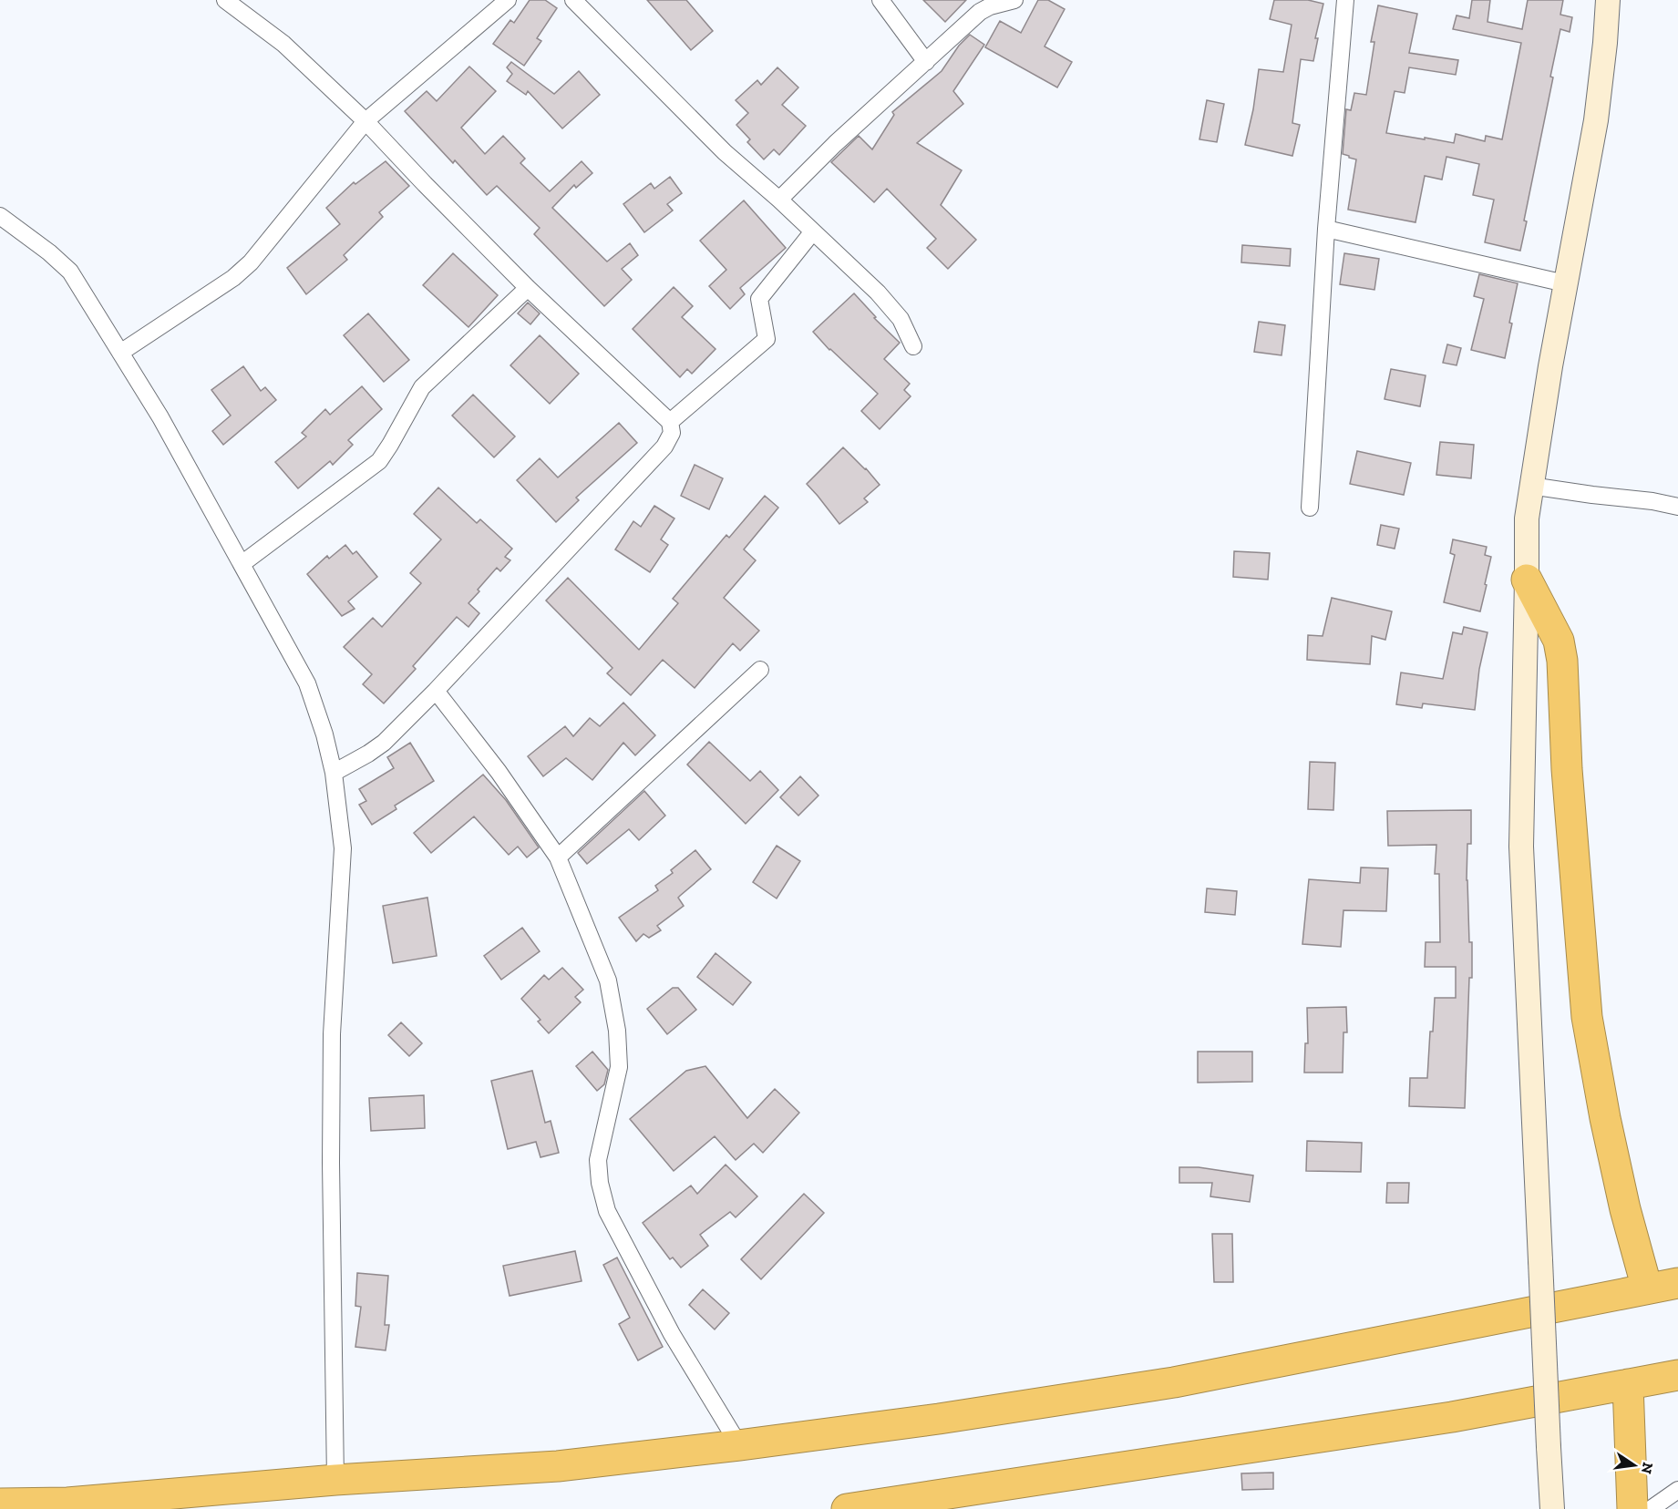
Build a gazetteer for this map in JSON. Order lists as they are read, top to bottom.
{
  "north": "right"
}
